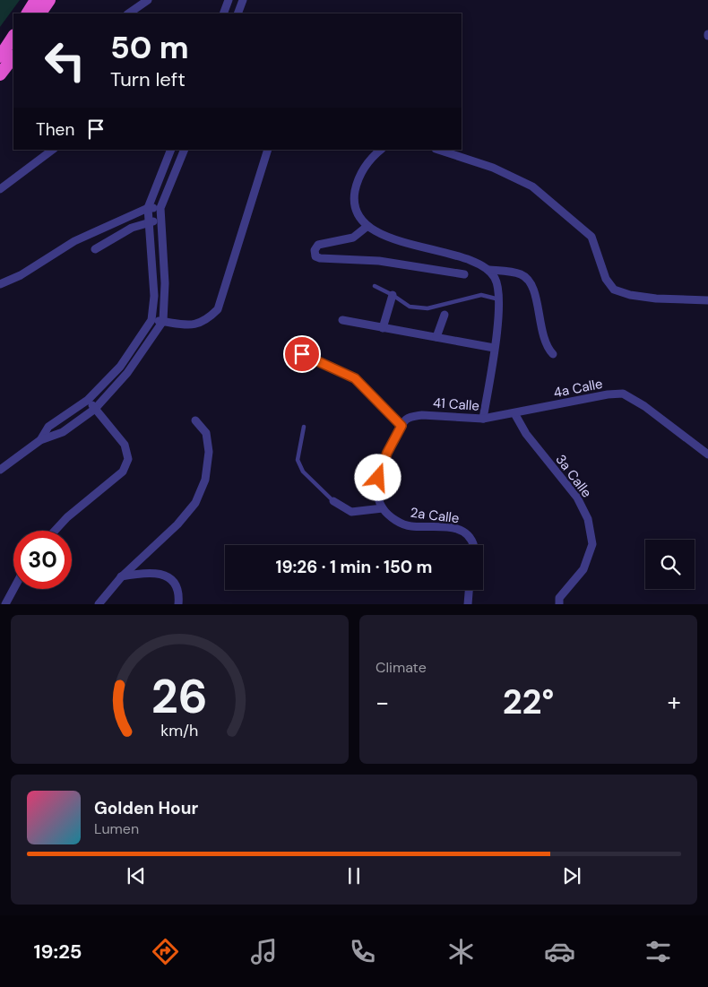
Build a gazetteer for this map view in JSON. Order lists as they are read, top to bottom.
{
  "streets": {
    "street": [
      "4a Calle",
      "41 Calle",
      "3a Calle",
      "2a Calle"
    ]
  },
  "crossings": [
    ["4a Calle", "41 Calle"],
    ["4a Calle", "3a Calle"],
    ["41 Calle", "3a Calle"]
  ],
  "page": {
    "turn": ["50 m", "Turn left"],
    "then": "Then",
    "limit": "30",
    "trip": "19:26 · 1 min · 150 m",
    "tile": "Climate",
    "heat": ["−", "22°", "+"],
    "song": ["Golden Hour", "Lumen"],
    "tabs": "19:25",
    "gauge": ["26", "km/h"]
  }
}
